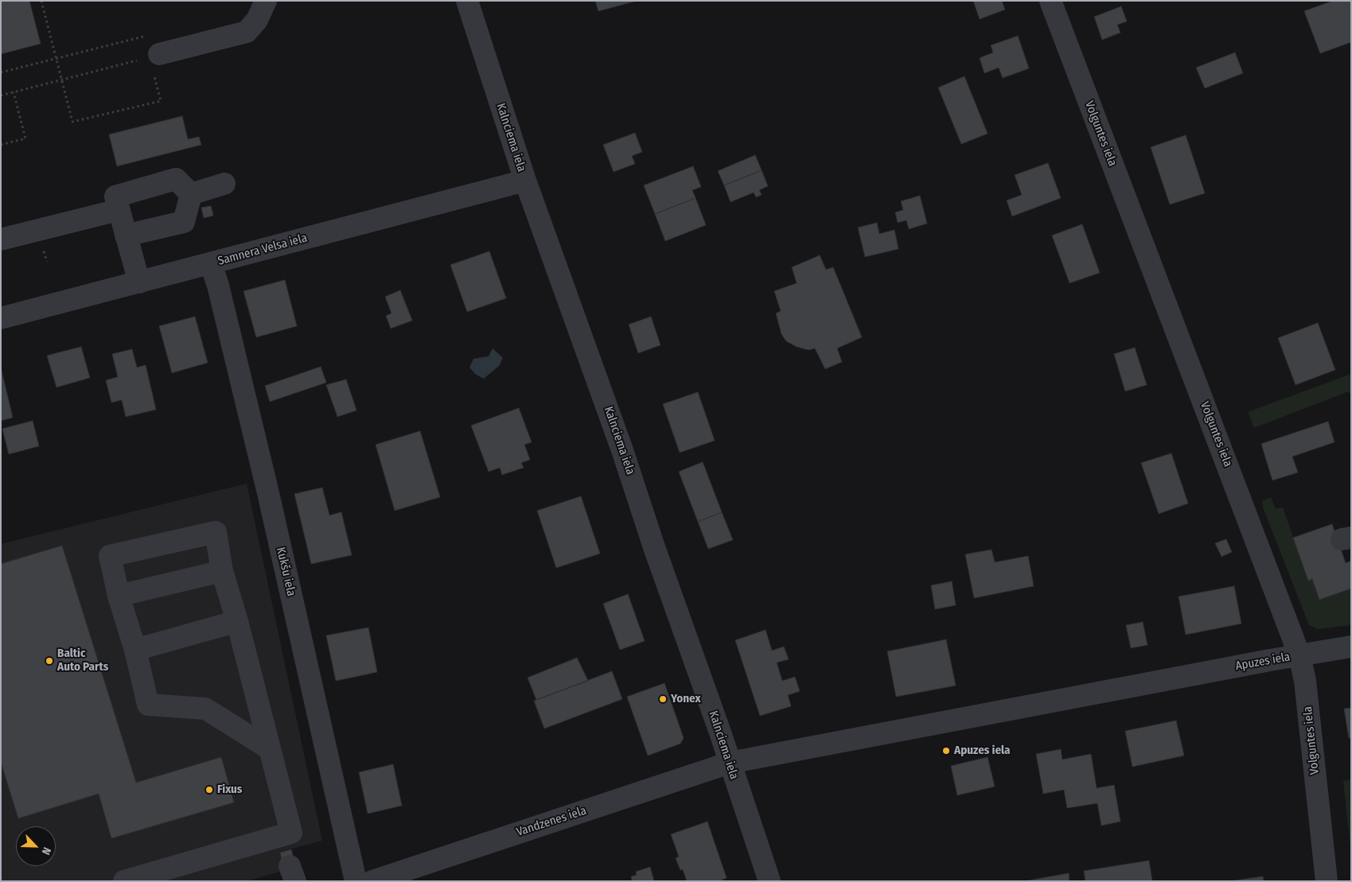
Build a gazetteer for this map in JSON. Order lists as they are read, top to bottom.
{
  "streets": {
    "street": [
      "Volguntes iela",
      "Kalnciema iela",
      "Samnera Velsa iela",
      "Kukšu iela",
      "Apuzes iela",
      "Vandzenes iela"
    ]
  },
  "crossings": [
    ["Volguntes iela", "Apuzes iela"],
    ["Kalnciema iela", "Samnera Velsa iela"],
    ["Kalnciema iela", "Apuzes iela"],
    ["Kalnciema iela", "Vandzenes iela"],
    ["Samnera Velsa iela", "Kukšu iela"],
    ["Apuzes iela", "Vandzenes iela"]
  ],
  "places": [
    "Baltic Auto Parts",
    "Yonex",
    "Apuzes iela",
    "Fixus"
  ],
  "north": "bottom right"
}
